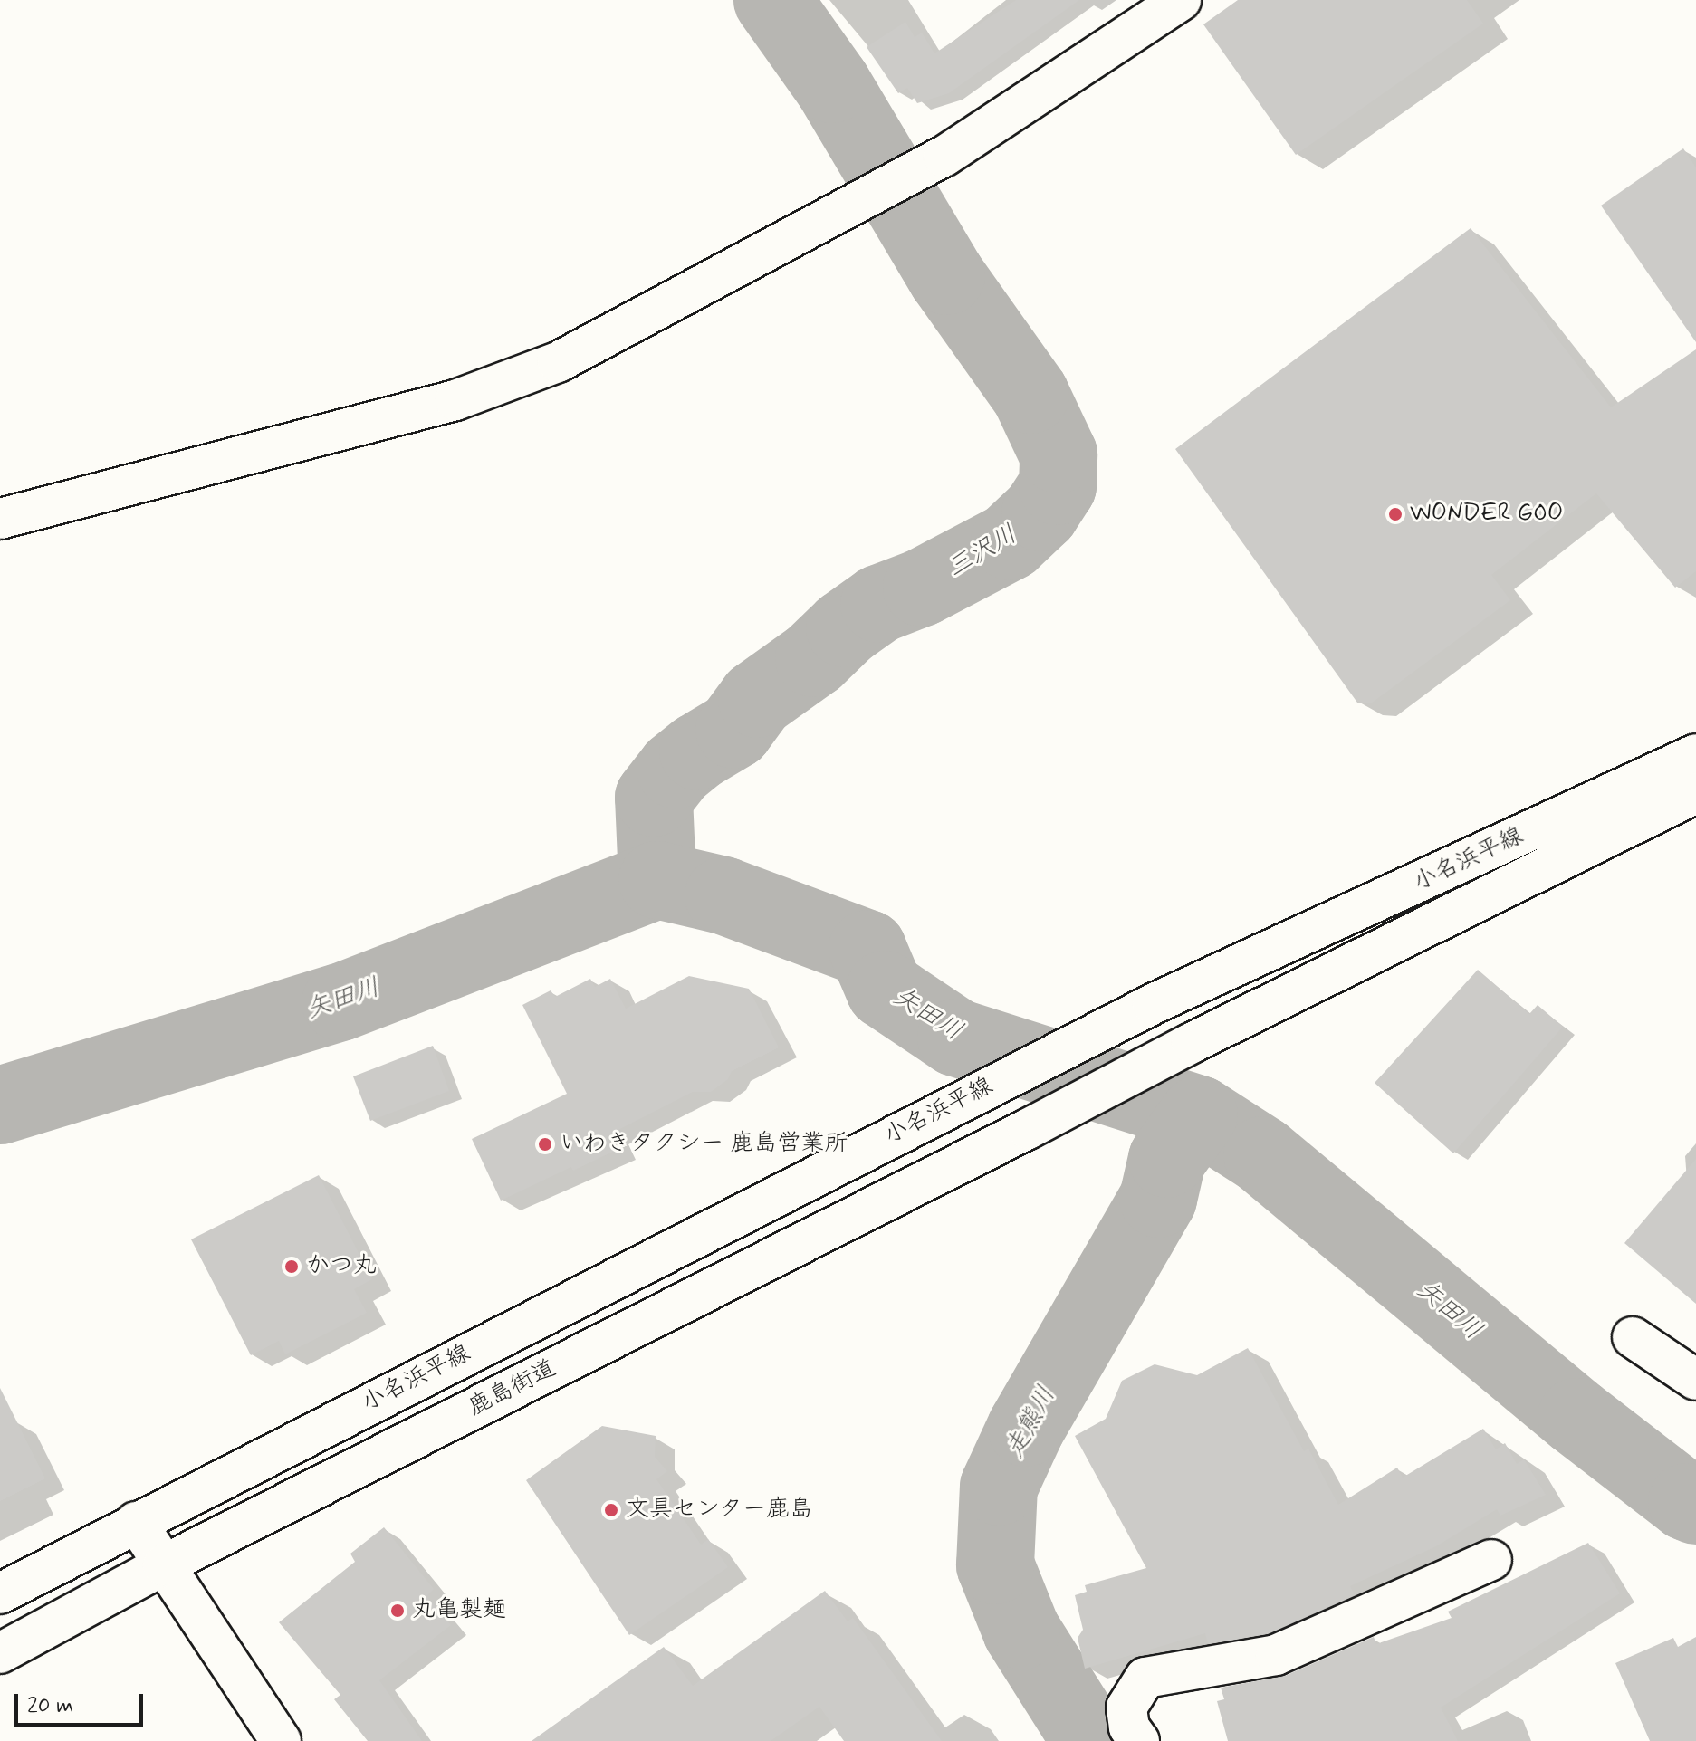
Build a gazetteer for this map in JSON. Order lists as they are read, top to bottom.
{
  "streets": {
    "main road": ["小名浜平線", "鹿島街道"]
  },
  "crossings": [
    ["小名浜平線", "鹿島街道"]
  ],
  "water": ["三沢川", "矢田川", "走熊川"],
  "places": [
    "WONDER GOO",
    "いわきタクシー 鹿島営業所",
    "かつ丸",
    "文具センター鹿島",
    "丸亀製麺"
  ],
  "scale_bar": "20 m"
}
